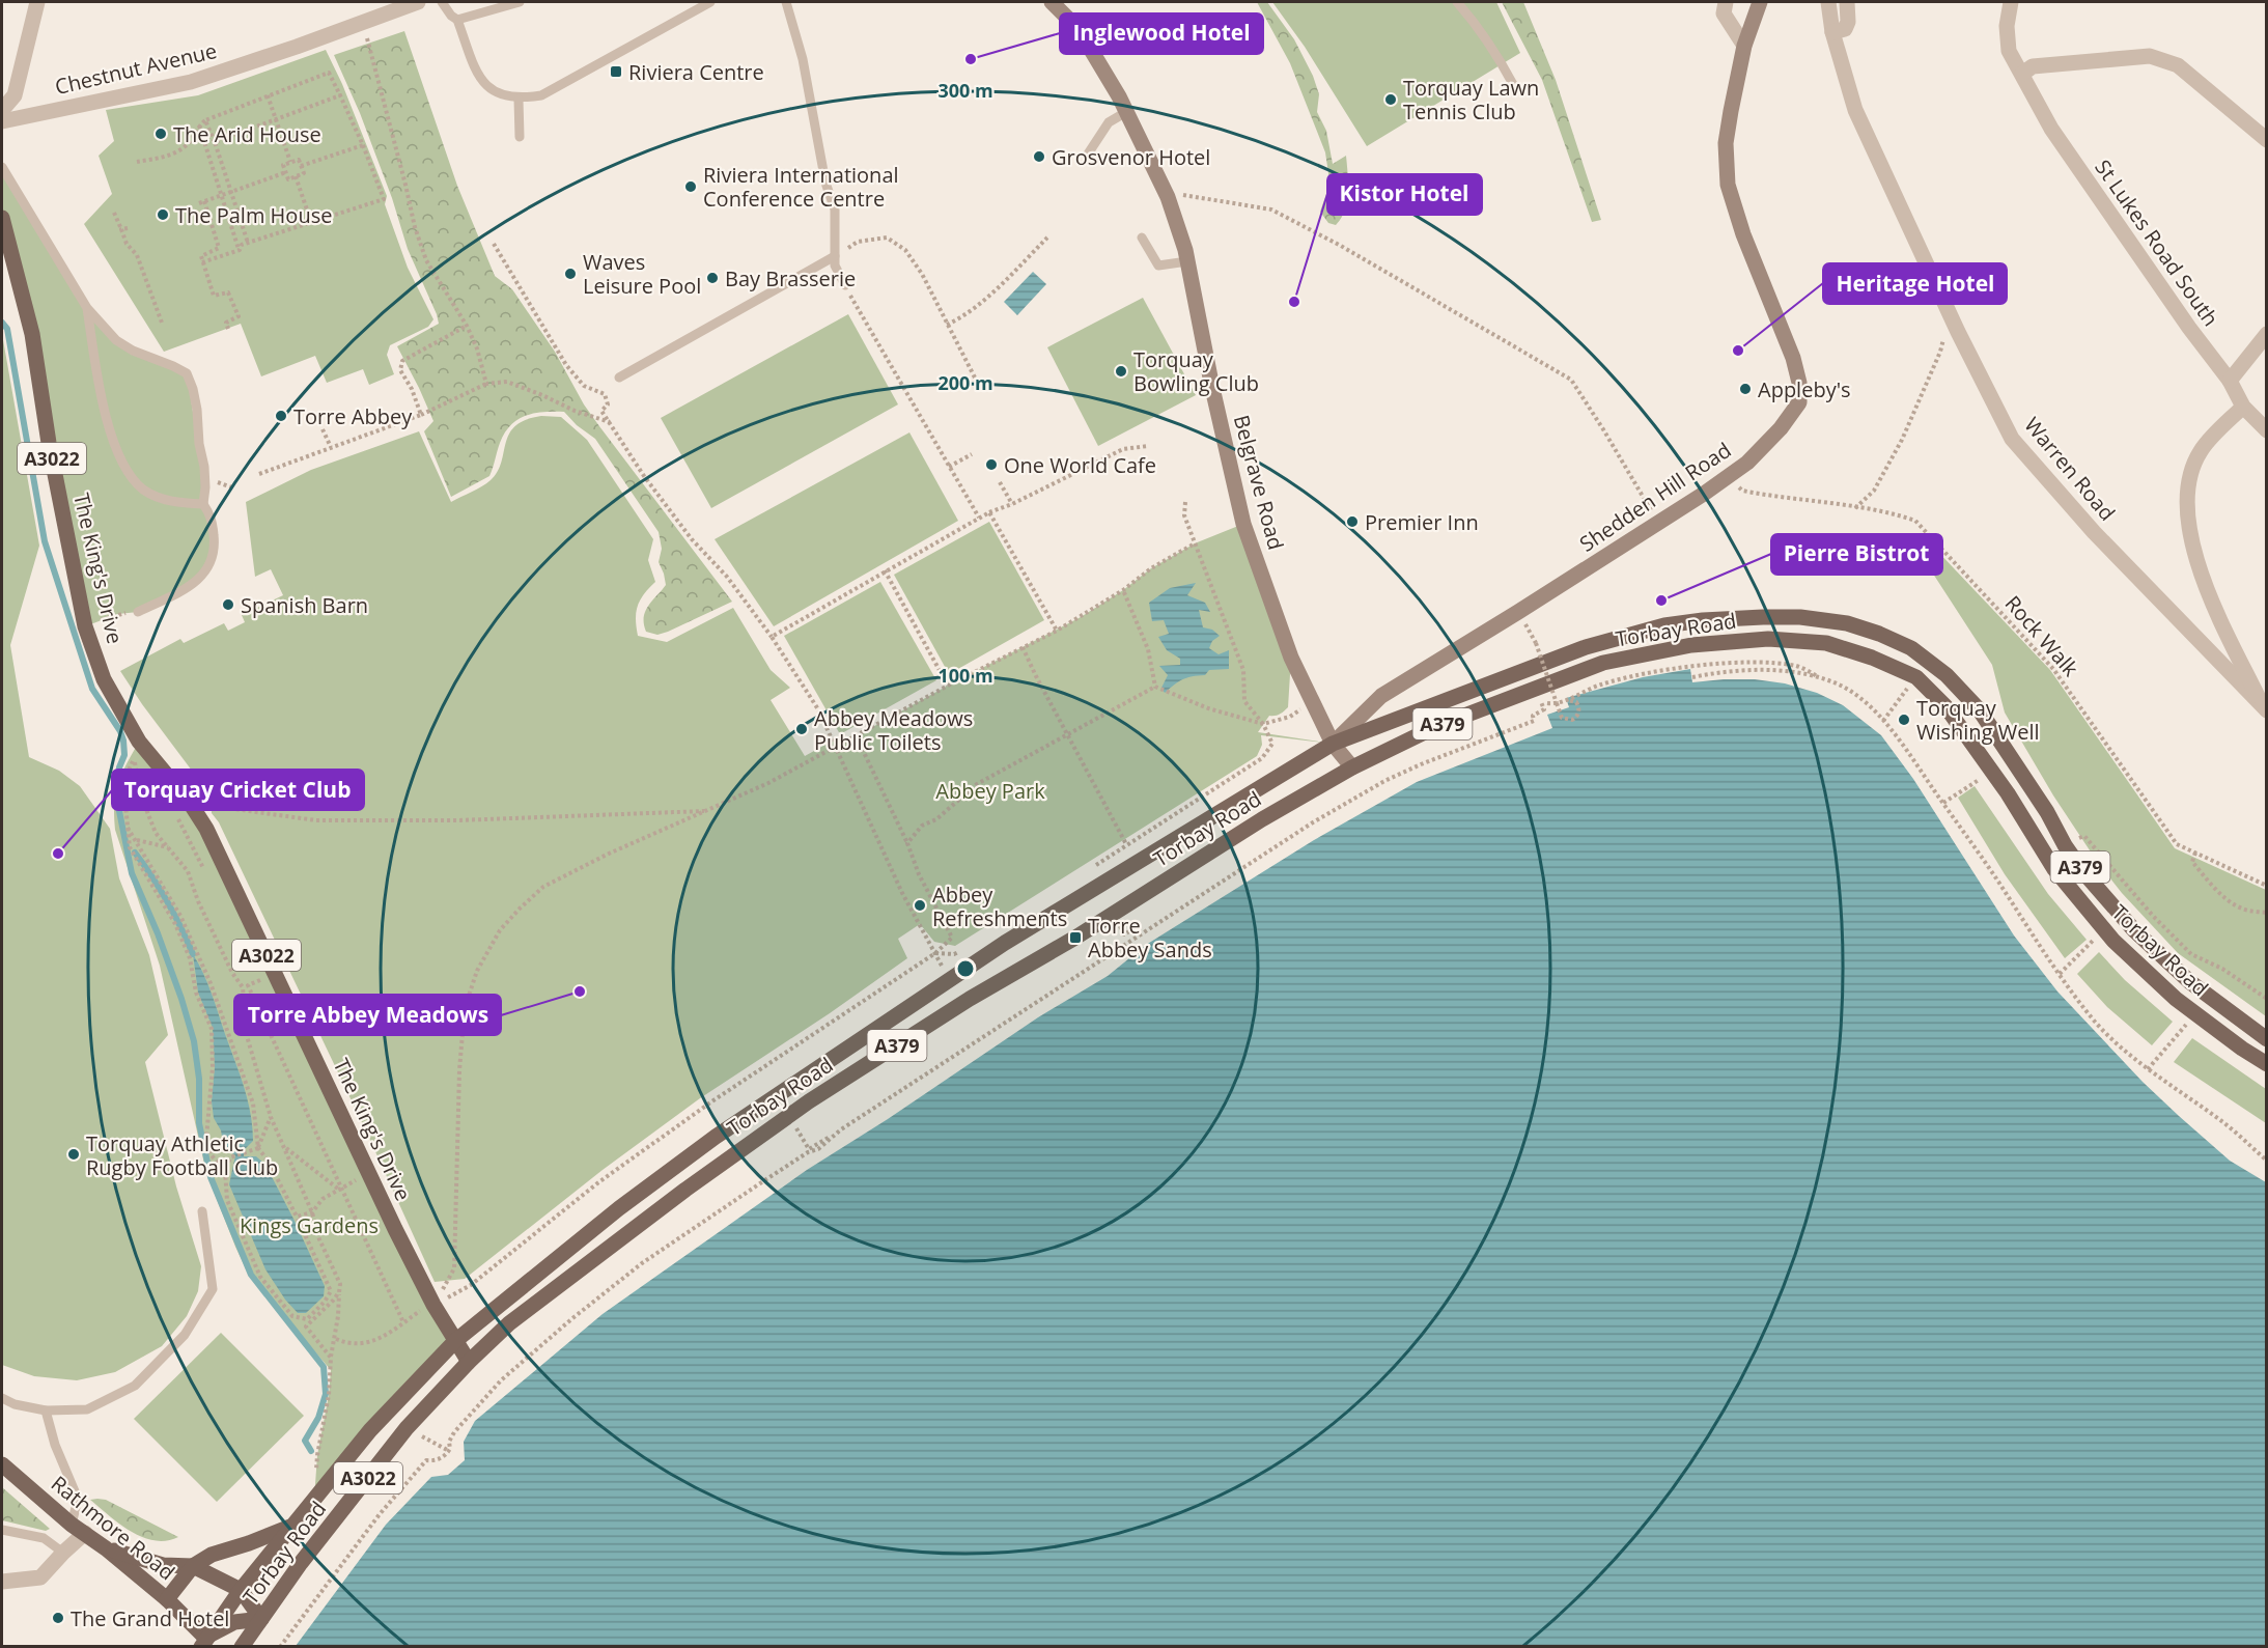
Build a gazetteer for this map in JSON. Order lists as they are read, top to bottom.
{
  "streets": {
    "main road": [
      "A3022",
      "The King's Drive",
      "Torbay Road",
      "A379",
      "Rathmore Road"
    ],
    "street": [
      "Chestnut Avenue",
      "St Lukes Road South",
      "Warren Road",
      "Belgrave Road",
      "Shedden Hill Road"
    ],
    "path": ["Rock Walk"]
  },
  "crossings": [
    ["Belgrave Road", "Shedden Hill Road"],
    ["Belgrave Road", "Torbay Road"],
    ["Shedden Hill Road", "Torbay Road"],
    ["The King's Drive", "Torbay Road"],
    ["Torbay Road", "Rathmore Road"]
  ],
  "parks": ["Abbey Park", "Kings Gardens"],
  "places": {
    "other": [
      "Inglewood Hotel",
      "Torquay Lawn Tennis Club",
      "The Arid House",
      "Grosvenor Hotel",
      "Riviera International Conference Centre",
      "The Palm House",
      "Waves Leisure Pool",
      "Bay Brasserie",
      "Kistor Hotel",
      "Heritage Hotel",
      "Torquay Bowling Club",
      "Appleby's",
      "Torre Abbey",
      "One World Cafe",
      "Premier Inn",
      "Pierre Bistrot",
      "Spanish Barn",
      "Torquay Wishing Well",
      "Abbey Meadows Public Toilets",
      "Torquay Cricket Club",
      "Abbey Refreshments",
      "Torre Abbey Meadows",
      "Torquay Athletic Rugby Football Club",
      "The Grand Hotel"
    ],
    "transit": ["Riviera Centre", "Torre Abbey Sands"]
  },
  "rings": ["300 m", "200 m", "100 m"]
}
